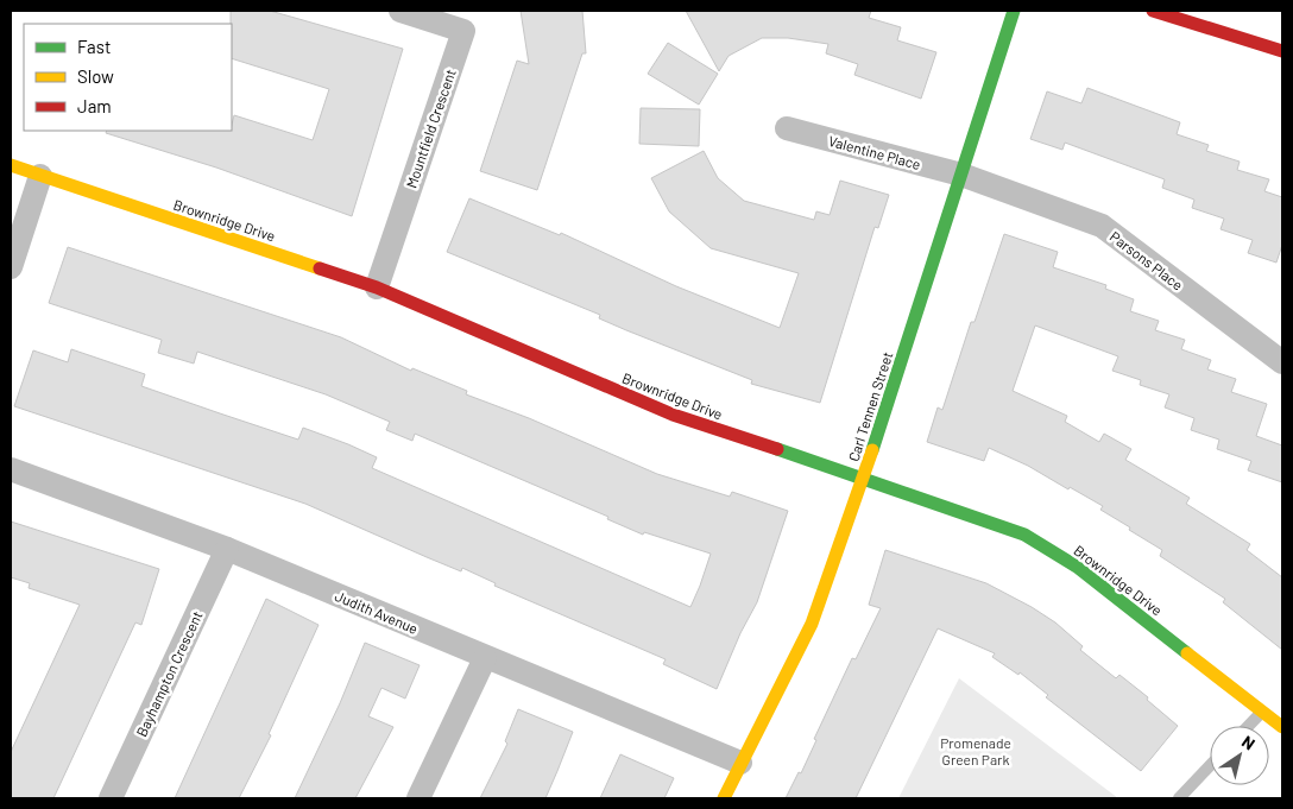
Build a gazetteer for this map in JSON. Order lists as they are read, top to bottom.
{
  "streets": {
    "street": [
      "Mountfield Crescent",
      "Valentine Place",
      "Brownridge Drive",
      "Parsons Place",
      "Carl Tennen Street",
      "Judith Avenue",
      "Bayhampton Crescent"
    ]
  },
  "crossings": [
    ["Mountfield Crescent", "Brownridge Drive"],
    ["Valentine Place", "Parsons Place"],
    ["Valentine Place", "Carl Tennen Street"],
    ["Brownridge Drive", "Carl Tennen Street"],
    ["Parsons Place", "Carl Tennen Street"],
    ["Carl Tennen Street", "Judith Avenue"],
    ["Judith Avenue", "Bayhampton Crescent"]
  ],
  "parks": ["Promenade Green Park"],
  "legend": ["Fast", "Slow", "Jam"],
  "north": "top right"
}
